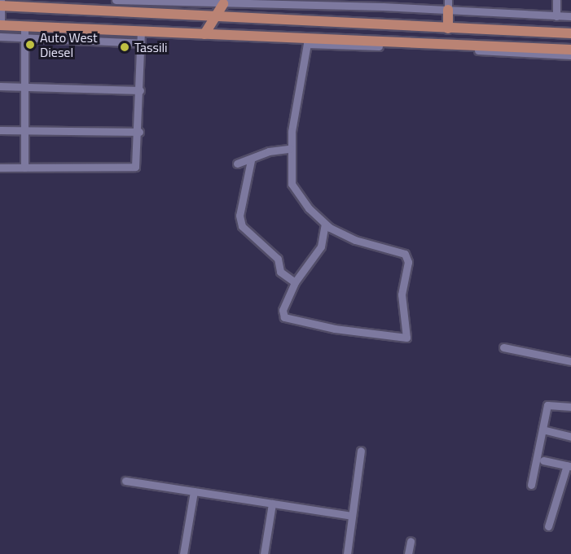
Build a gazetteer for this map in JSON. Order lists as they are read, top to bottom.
{
  "places": ["Auto West Diesel", "Tassili"]
}
